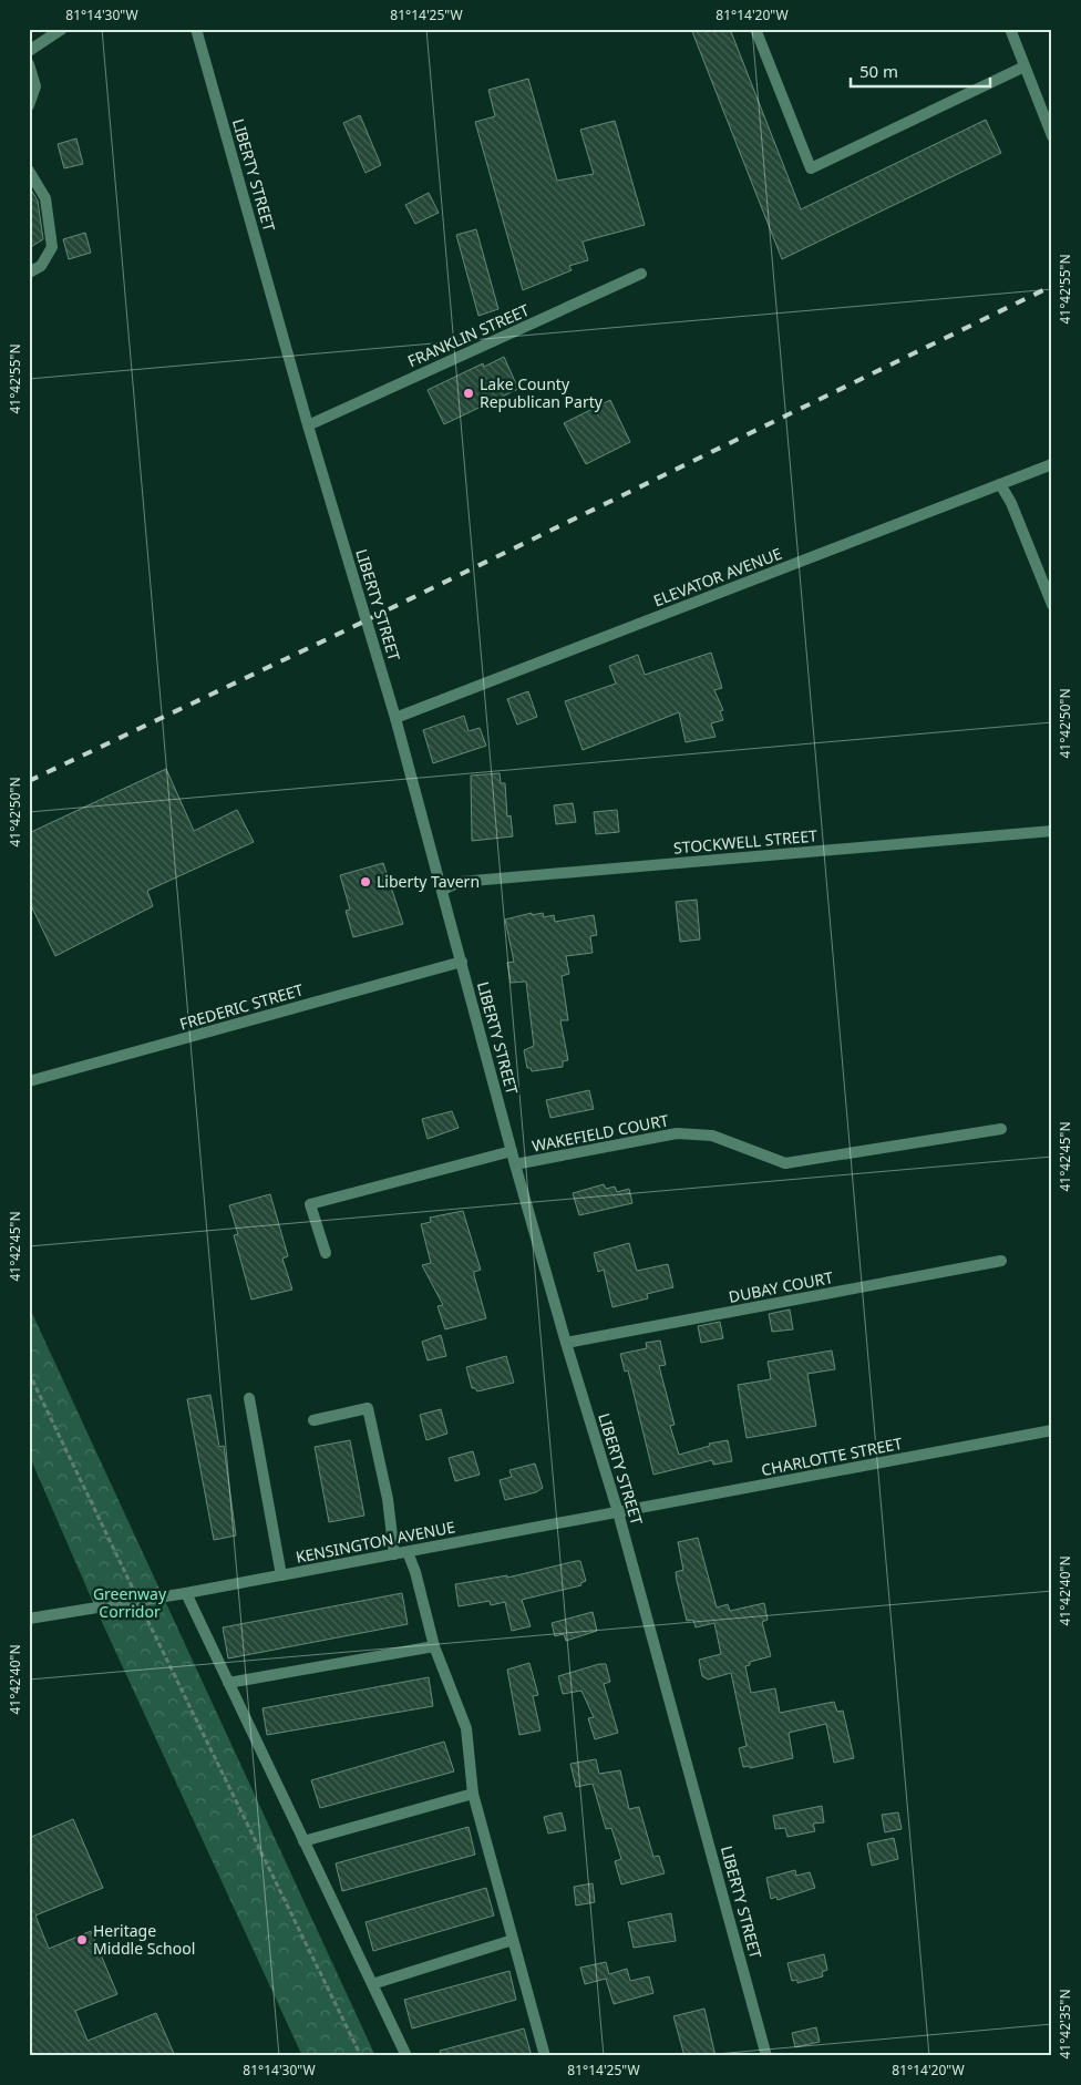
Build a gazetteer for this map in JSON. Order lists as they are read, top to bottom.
{
  "streets": {
    "street": [
      "LIBERTY STREET",
      "FRANKLIN STREET",
      "ELEVATOR AVENUE",
      "STOCKWELL STREET",
      "FREDERIC STREET",
      "WAKEFIELD COURT",
      "DUBAY COURT",
      "CHARLOTTE STREET",
      "KENSINGTON AVENUE"
    ]
  },
  "crossings": [
    ["LIBERTY STREET", "FRANKLIN STREET"],
    ["LIBERTY STREET", "ELEVATOR AVENUE"],
    ["LIBERTY STREET", "STOCKWELL STREET"],
    ["LIBERTY STREET", "FREDERIC STREET"],
    ["LIBERTY STREET", "WAKEFIELD COURT"],
    ["LIBERTY STREET", "DUBAY COURT"],
    ["LIBERTY STREET", "CHARLOTTE STREET"],
    ["LIBERTY STREET", "KENSINGTON AVENUE"],
    ["CHARLOTTE STREET", "KENSINGTON AVENUE"]
  ],
  "parks": ["Greenway Corridor"],
  "places": ["Lake County Republican Party", "Liberty Tavern", "Heritage Middle School"],
  "scale_bar": "50 m",
  "coordinates": [
    "81°14'30\"W",
    "81°14'25\"W",
    "81°14'20\"W",
    "41°42'55\"N",
    "41°42'50\"N",
    "41°42'45\"N",
    "41°42'40\"N",
    "41°42'35\"N"
  ]
}
